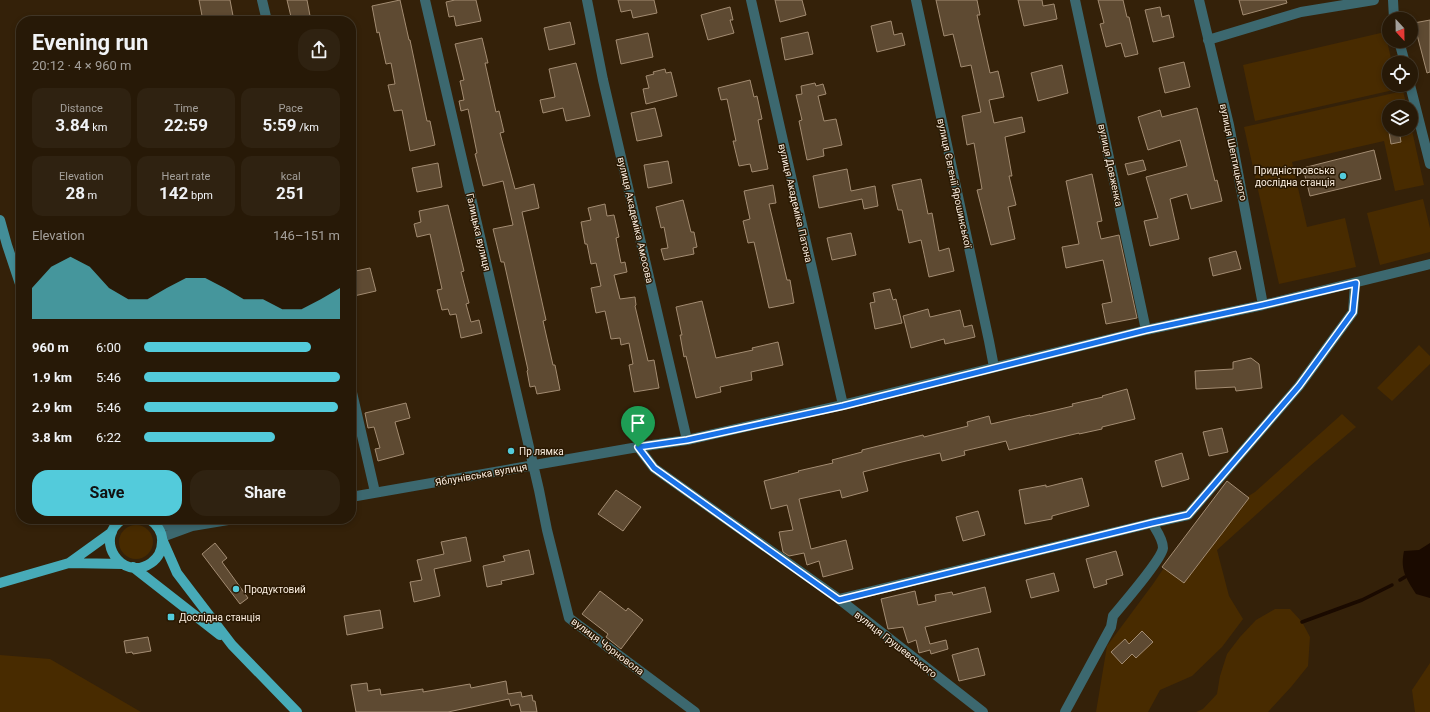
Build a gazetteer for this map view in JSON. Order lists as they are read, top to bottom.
{
  "streets": {
    "street": [
      "вулиця Шептицького",
      "вулиця Довженка",
      "вулиця Євгенії Ярошинської",
      "вулиця Академіка Патона",
      "вулиця Академіка Амосова",
      "Галицька вулиця",
      "Яблунівська вулиця",
      "вулиця Грушевського",
      "вулиця Чорновола"
    ]
  },
  "crossings": [
    ["вулиця Шептицького", "Яблунівська вулиця"],
    ["вулиця Довженка", "Яблунівська вулиця"],
    ["вулиця Євгенії Ярошинської", "Яблунівська вулиця"],
    ["вулиця Академіка Патона", "Яблунівська вулиця"],
    ["вулиця Академіка Амосова", "Яблунівська вулиця"],
    ["Галицька вулиця", "Яблунівська вулиця"],
    ["Галицька вулиця", "вулиця Чорновола"],
    ["Яблунівська вулиця", "вулиця Грушевського"],
    ["Яблунівська вулиця", "вулиця Чорновола"]
  ],
  "places": {
    "other": ["Придністровська дослідна станція", "Пр лямка", "Продуктовий"],
    "transit": ["Дослідна станція"]
  },
  "north": "bottom",
  "page": {
    "heading": ["Evening run", "20:12 · 4 × 960 m"],
    "stats": [
      ["Distance", "3.84 km"],
      ["Time", "22:59"],
      ["Pace", "5:59 /km"],
      ["Elevation", "28 m"],
      ["Heart rate", "142 bpm"],
      ["kcal", "251"]
    ],
    "chart": ["Elevation", "146–151 m"],
    "list": [
      {
        "name": "960 m",
        "note": "6:00"
      },
      {
        "name": "1.9 km",
        "note": "5:46"
      },
      {
        "name": "2.9 km",
        "note": "5:46"
      },
      {
        "name": "3.8 km",
        "note": "6:22"
      }
    ],
    "buttons": ["Save", "Share"]
  }
}
